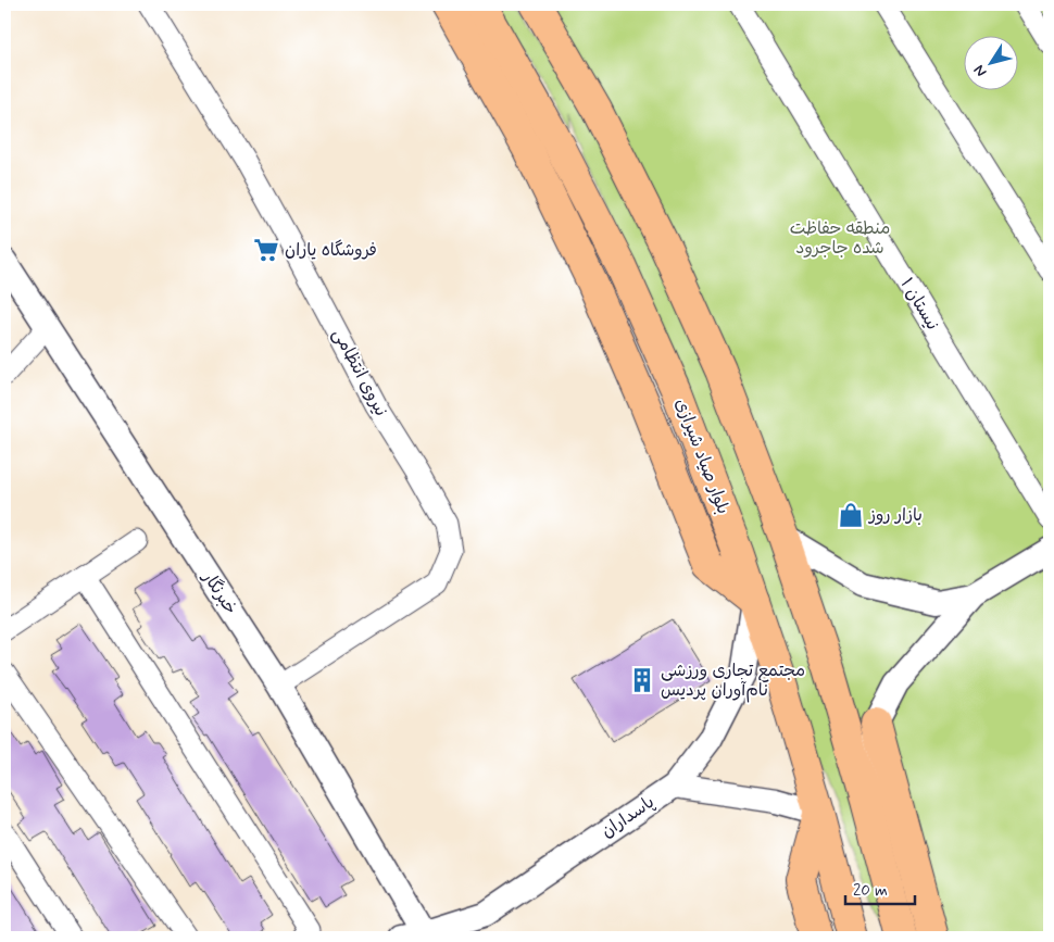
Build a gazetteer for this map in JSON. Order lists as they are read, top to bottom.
{
  "streets": {
    "main road": ["بلوار صیاد شیرازی"],
    "street": [
      "نیستان ۱",
      "نیروی انتظامی",
      "خبرنگار",
      "پاسداران"
    ]
  },
  "crossings": [
    ["نیروی انتظامی", "خبرنگار"],
    ["بلوار صیاد شیرازی", "پاسداران"],
    ["خبرنگار", "پاسداران"]
  ],
  "parks": ["منطقه حفاظت شده جاجرود"],
  "places": {
    "supermarket": ["فروشگاه یاران"],
    "shop": ["بازار روز"],
    "building": ["مجتمع تجاری ورزشی نام‌آوران پردیس"]
  },
  "scale_bar": "20 m",
  "north": "bottom left"
}
